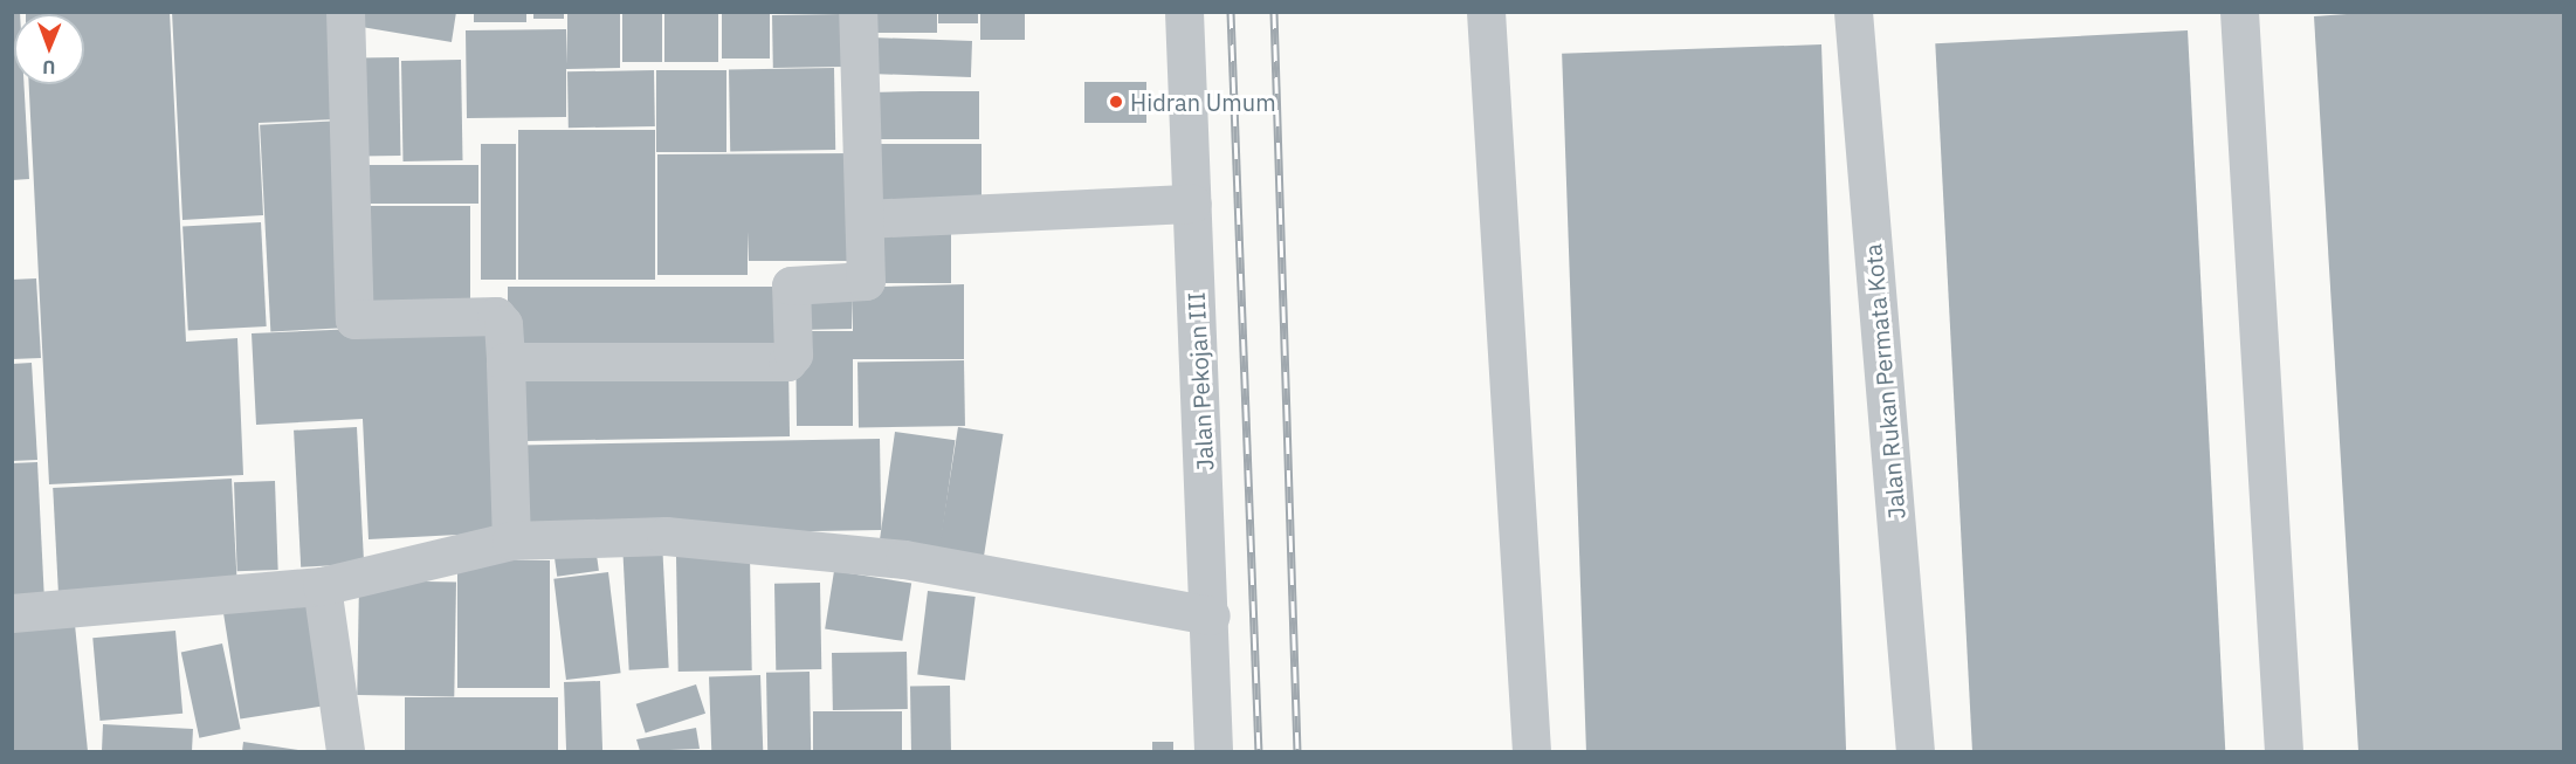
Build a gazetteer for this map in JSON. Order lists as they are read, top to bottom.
{
  "streets": {
    "street": ["Jalan Pekojan III", "Jalan Rukan Permata Kota"]
  },
  "places": ["Hidran Umum"],
  "north": "bottom"
}
